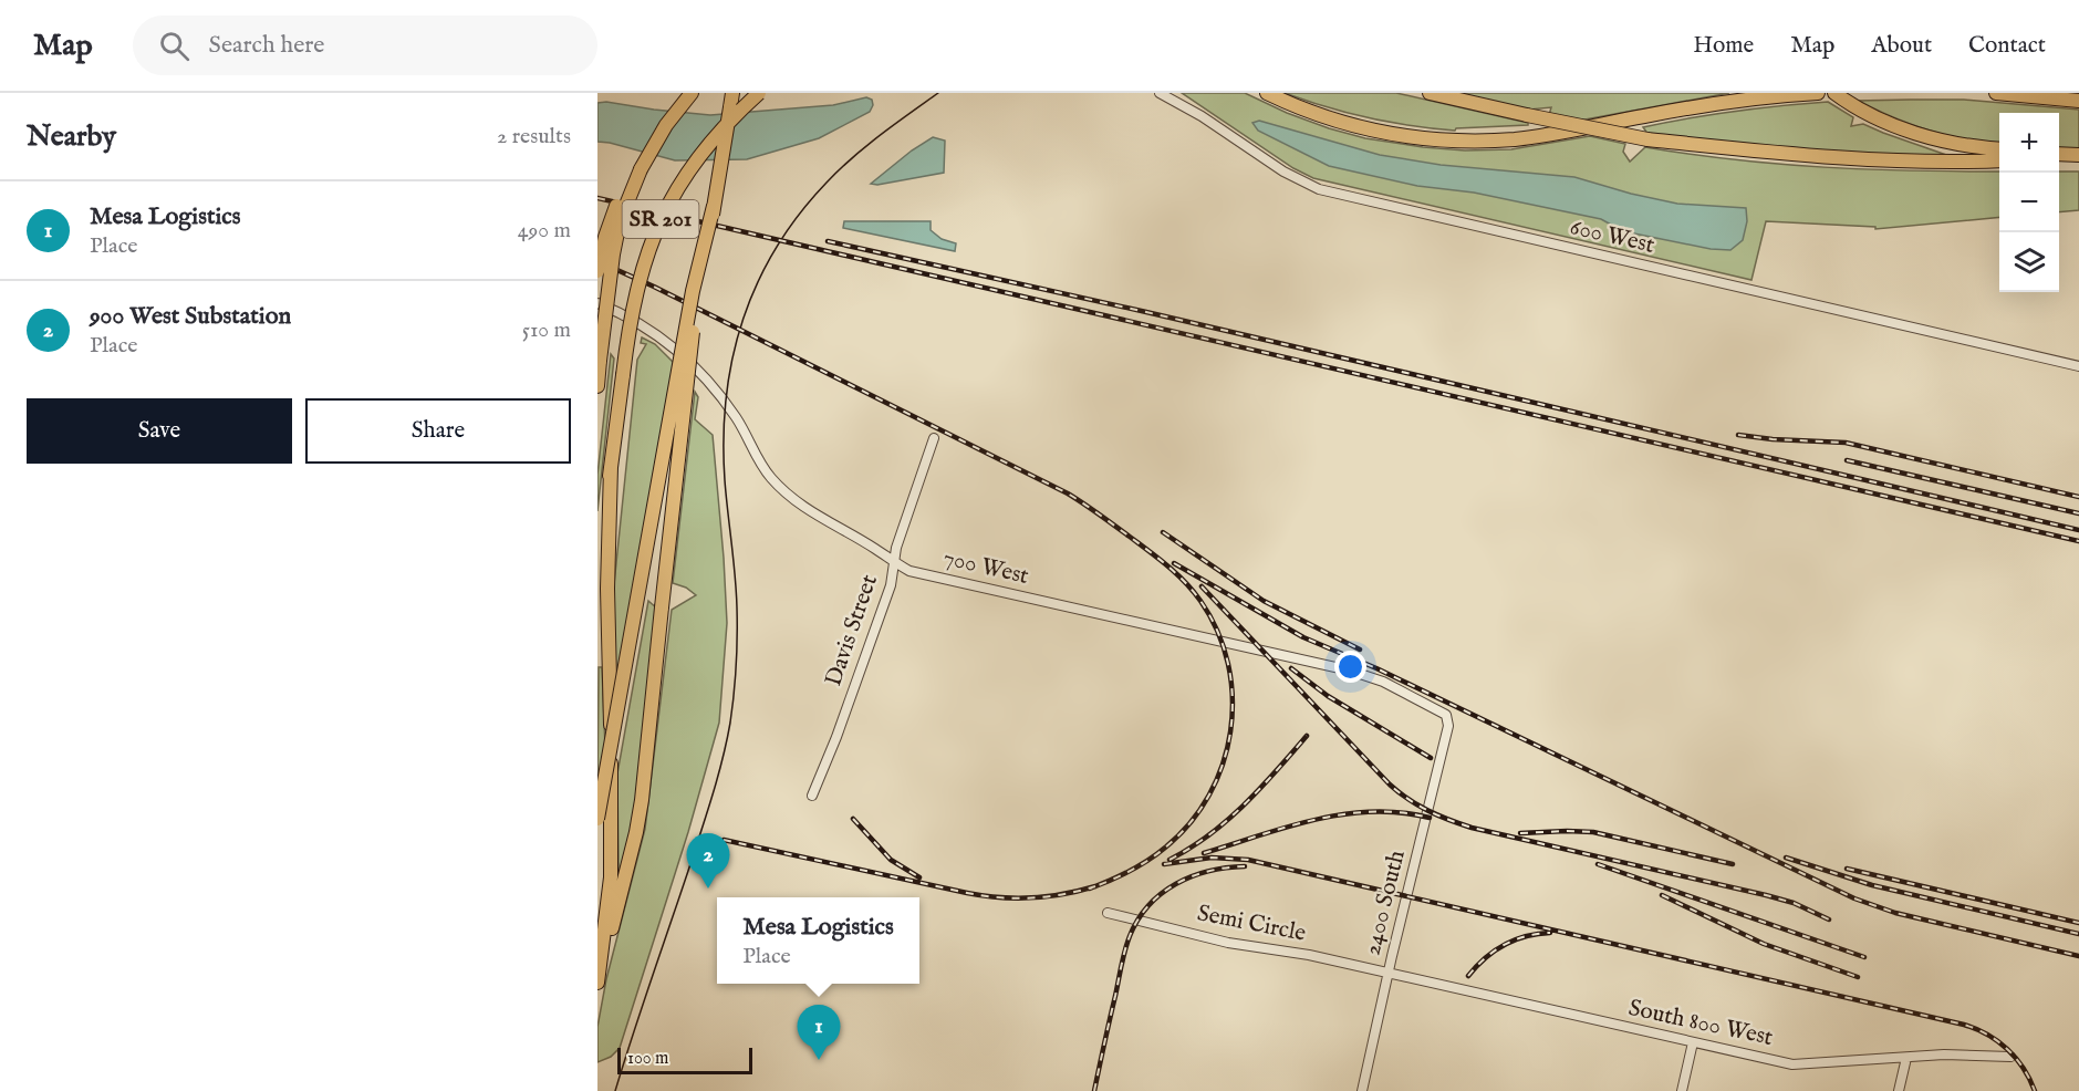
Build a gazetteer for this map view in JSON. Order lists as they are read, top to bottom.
{
  "streets": {
    "highway": ["SR 201"],
    "street": [
      "600 West",
      "700 West",
      "Davis Street",
      "2400 South",
      "Semi Circle",
      "South 800 West"
    ]
  },
  "crossings": [
    ["700 West", "Davis Street"],
    ["700 West", "2400 South"],
    ["2400 South", "Semi Circle"],
    ["2400 South", "South 800 West"],
    ["Semi Circle", "South 800 West"]
  ],
  "scale_bar": "100 m",
  "page": {
    "header": "Map",
    "search": "Search here",
    "nav": [
      "Home",
      "Map",
      "About",
      "Contact"
    ],
    "heading": ["Nearby", "2 results"],
    "map_buttons": ["+", "−"],
    "list": [
      {
        "mark": "1",
        "name": "Mesa Logistics",
        "note": "Place",
        "value": "490 m"
      },
      {
        "mark": "2",
        "name": "900 West Substation",
        "note": "Place",
        "value": "510 m"
      }
    ],
    "buttons": ["Save", "Share"],
    "pins": ["2", "1"],
    "popup": ["Mesa Logistics", "Place"],
    "scale": "100 m"
  }
}
